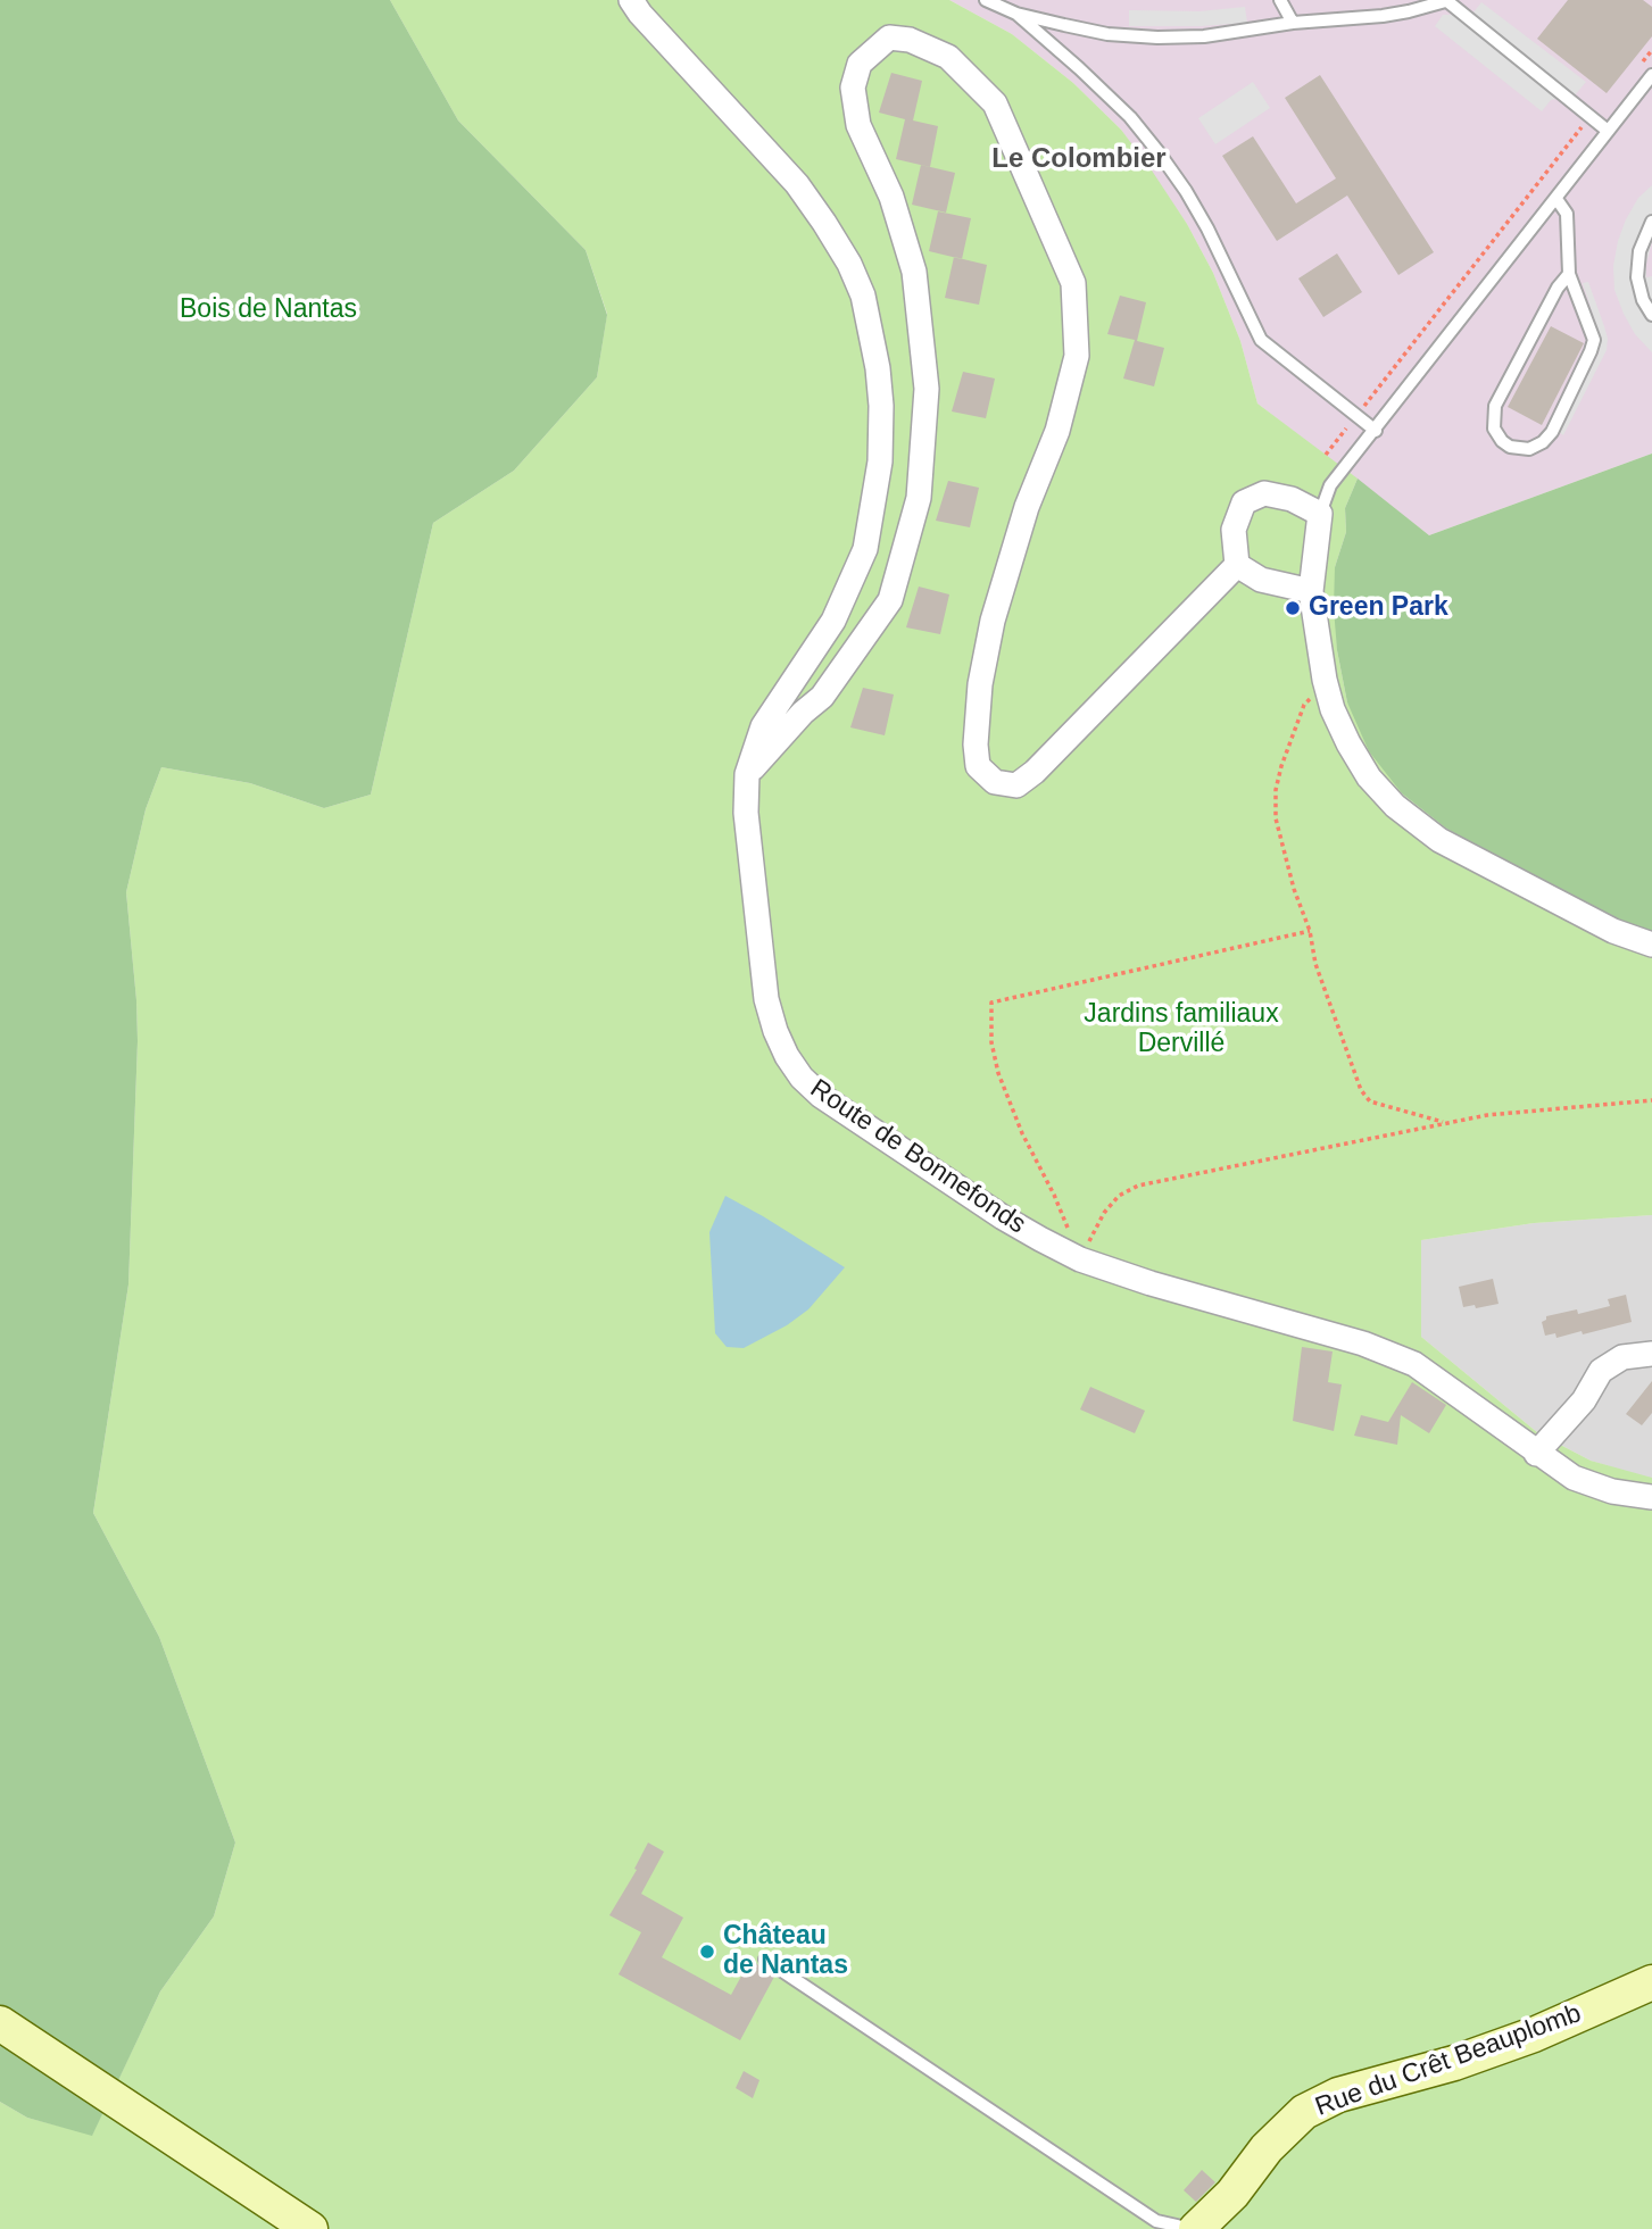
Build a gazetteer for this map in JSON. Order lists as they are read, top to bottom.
{
  "streets": {
    "street": ["Route de Bonnefonds", "Rue du Crêt Beauplomb"]
  },
  "districts": ["Le Colombier"],
  "parks": ["Bois de Nantas", "Jardins familiaux Dervillé"],
  "places": ["Green Park", "Château de Nantas"]
}
